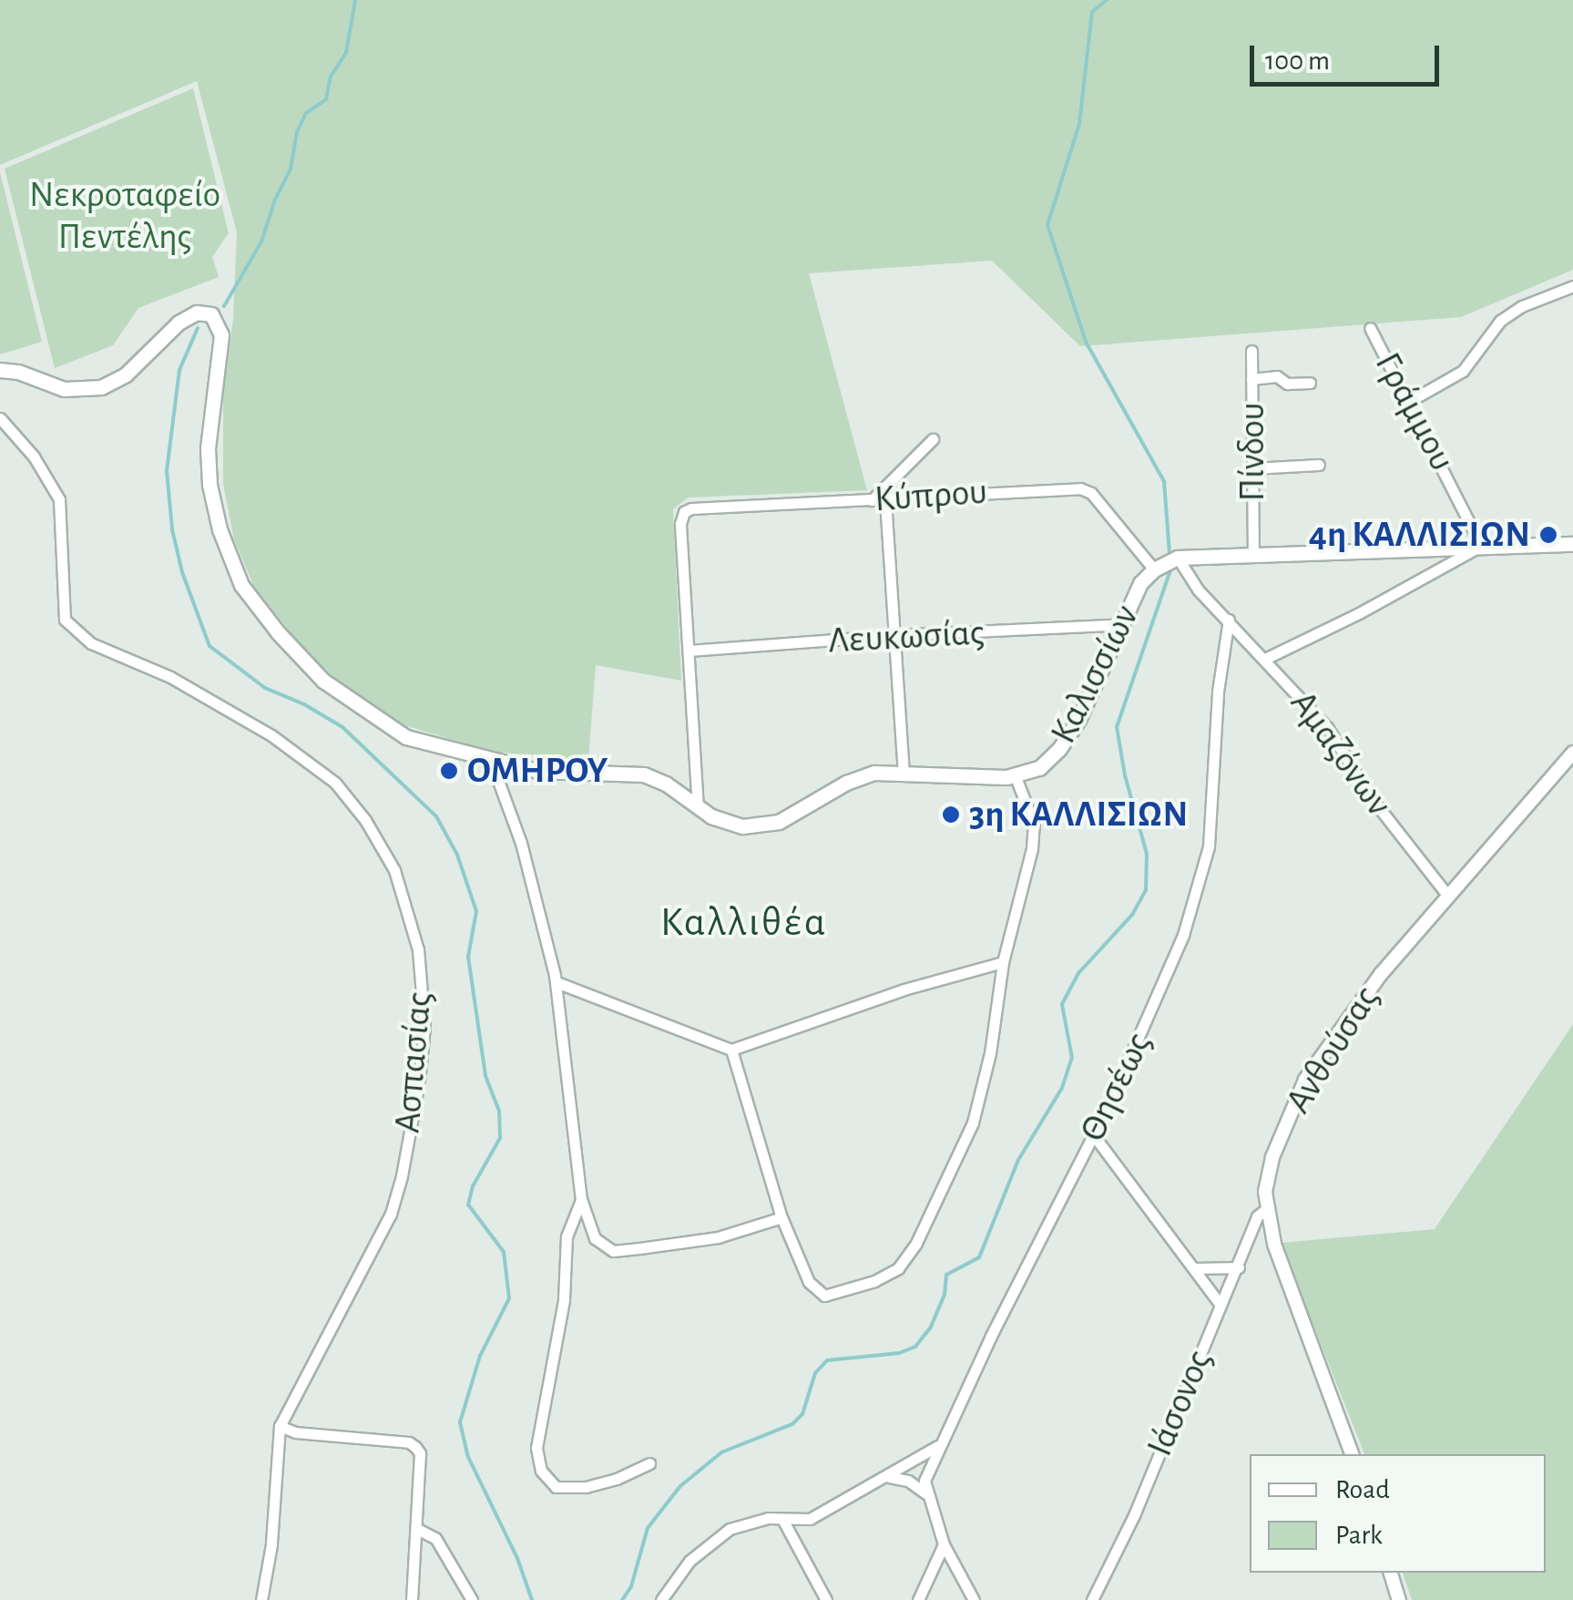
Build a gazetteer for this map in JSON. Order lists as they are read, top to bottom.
{
  "streets": {
    "main road": ["Καλισσίων"],
    "street": [
      "Γράμμου",
      "Πίνδου",
      "Κύπρου",
      "Λευκωσίας",
      "Αμαζόνων",
      "Ανθούσας",
      "Ασπασίας",
      "Θησέως",
      "Ιάσονος"
    ]
  },
  "crossings": [
    ["Γράμμου", "Καλισσίων"],
    ["Πίνδου", "Καλισσίων"],
    ["Κύπρου", "Λευκωσίας"],
    ["Κύπρου", "Καλισσίων"],
    ["Λευκωσίας", "Καλισσίων"],
    ["Αμαζόνων", "Ανθούσας"],
    ["Αμαζόνων", "Θησέως"],
    ["Ανθούσας", "Ιάσονος"]
  ],
  "districts": ["Καλλιθέα"],
  "parks": ["Νεκροταφείο Πεντέλης"],
  "places": ["4η ΚΑΛΛΙΣΙΩΝ", "ΟΜΗΡΟΥ", "3η ΚΑΛΛΙΣΙΩΝ"],
  "legend": ["Road", "Park"],
  "scale_bar": "100 m"
}
